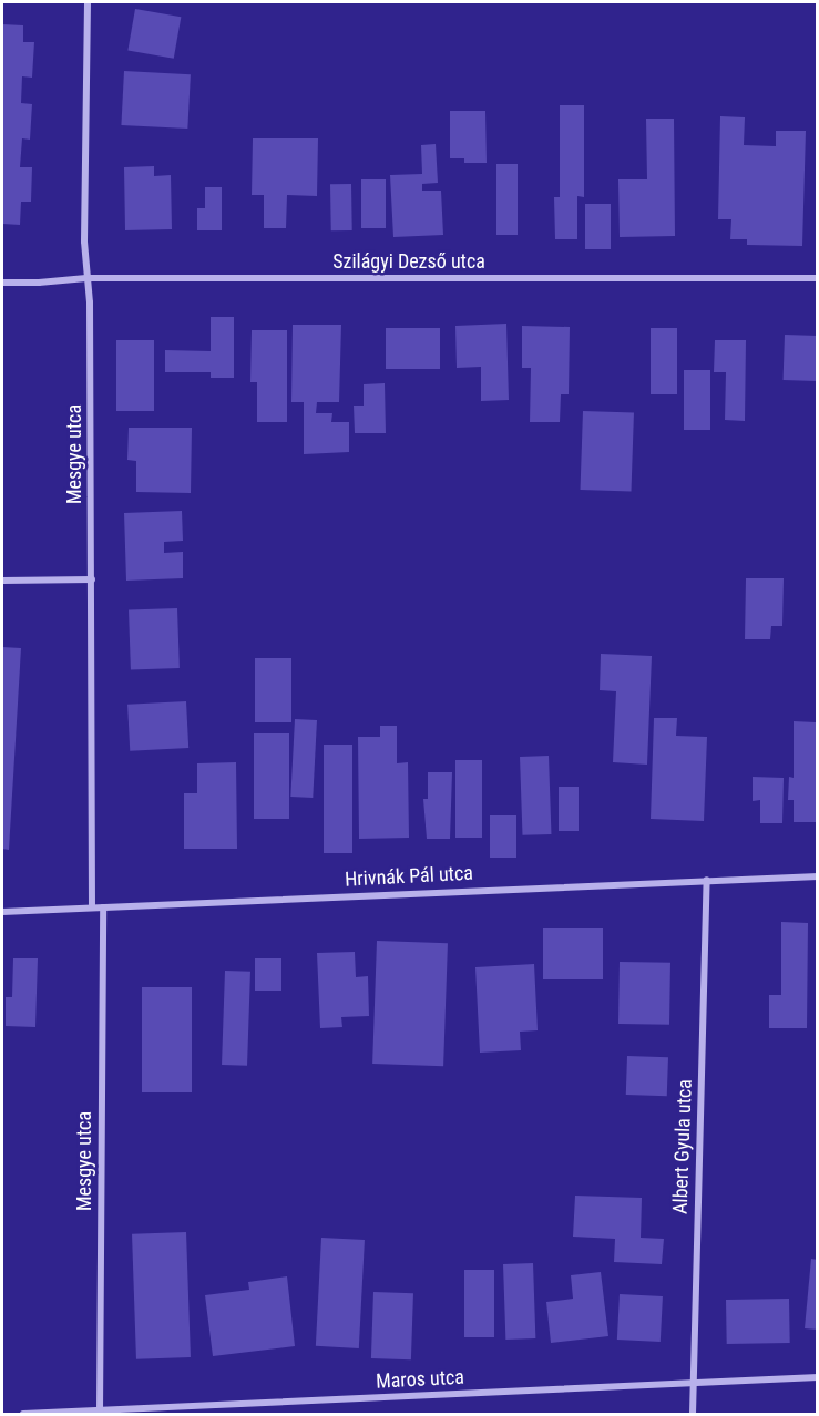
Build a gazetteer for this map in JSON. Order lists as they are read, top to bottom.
{
  "streets": {
    "street": [
      "Szilágyi Dezső utca",
      "Mesgye utca",
      "Hrivnák Pál utca",
      "Albert Gyula utca",
      "Maros utca"
    ]
  },
  "crossings": [
    ["Szilágyi Dezső utca", "Mesgye utca"],
    ["Mesgye utca", "Hrivnák Pál utca"],
    ["Mesgye utca", "Maros utca"],
    ["Hrivnák Pál utca", "Albert Gyula utca"],
    ["Albert Gyula utca", "Maros utca"]
  ]
}
